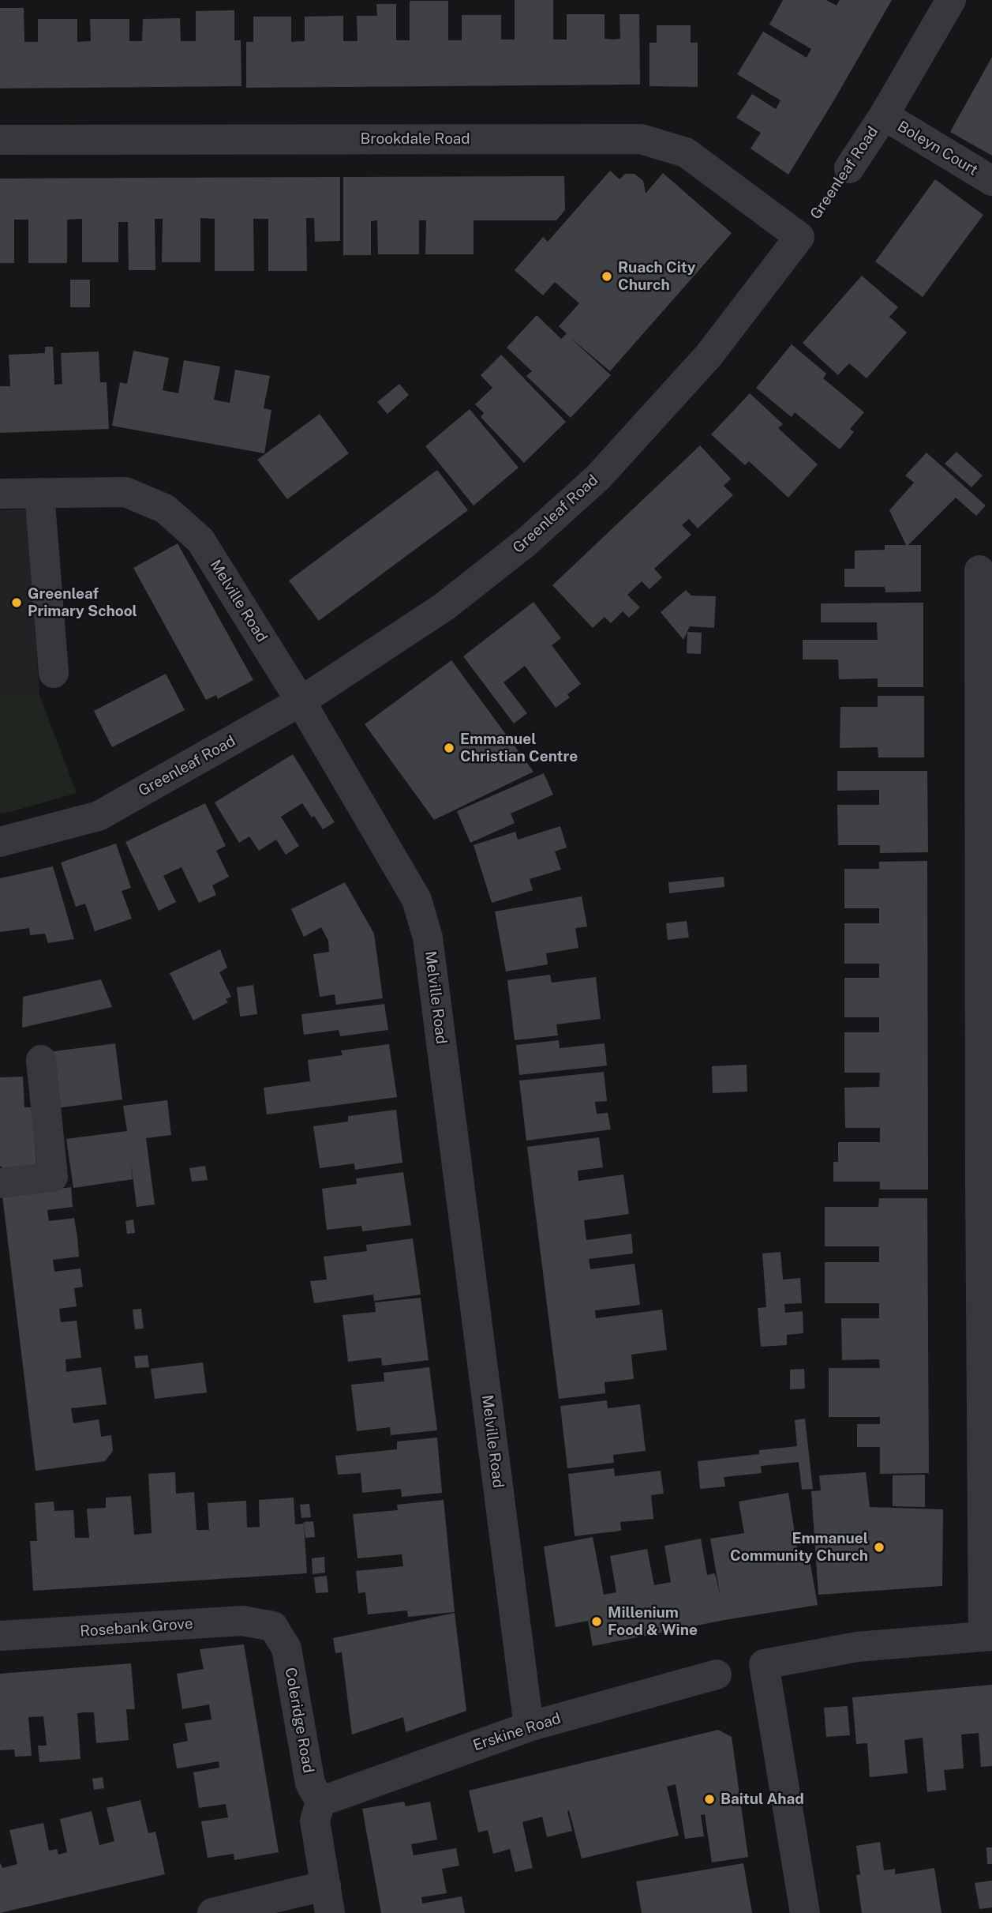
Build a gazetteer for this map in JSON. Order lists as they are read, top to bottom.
{
  "streets": {
    "street": [
      "Brookdale Road",
      "Boleyn Court",
      "Greenleaf Road",
      "Melville Road",
      "Rosebank Grove",
      "Coleridge Road",
      "Erskine Road"
    ]
  },
  "crossings": [
    ["Brookdale Road", "Greenleaf Road"],
    ["Boleyn Court", "Greenleaf Road"],
    ["Greenleaf Road", "Melville Road"],
    ["Melville Road", "Erskine Road"],
    ["Rosebank Grove", "Coleridge Road"],
    ["Coleridge Road", "Erskine Road"]
  ],
  "places": [
    "Ruach City Church",
    "Greenleaf Primary School",
    "Emmanuel Christian Centre",
    "Emmanuel Community Church",
    "Millenium Food & Wine",
    "Baitul Ahad"
  ]
}
